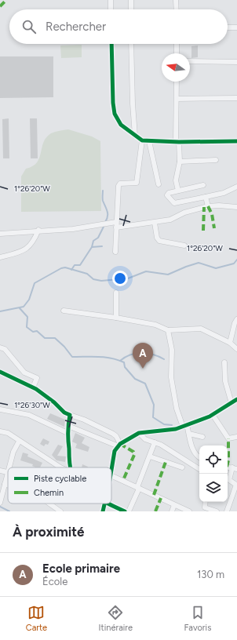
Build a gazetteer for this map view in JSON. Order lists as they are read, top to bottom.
{
  "legend": ["Piste cyclable", "Chemin"],
  "north": "left",
  "page": {
    "search": "Rechercher",
    "pins": "A",
    "heading": "À proximité",
    "list": [
      {
        "mark": "A",
        "name": "Ecole primaire",
        "note": "École",
        "value": "130 m"
      }
    ],
    "nav": ["Carte", "Itinéraire", "Favoris"]
  },
  "coordinates": ["1°26'20\"W", "1°26'30\"W"]
}
